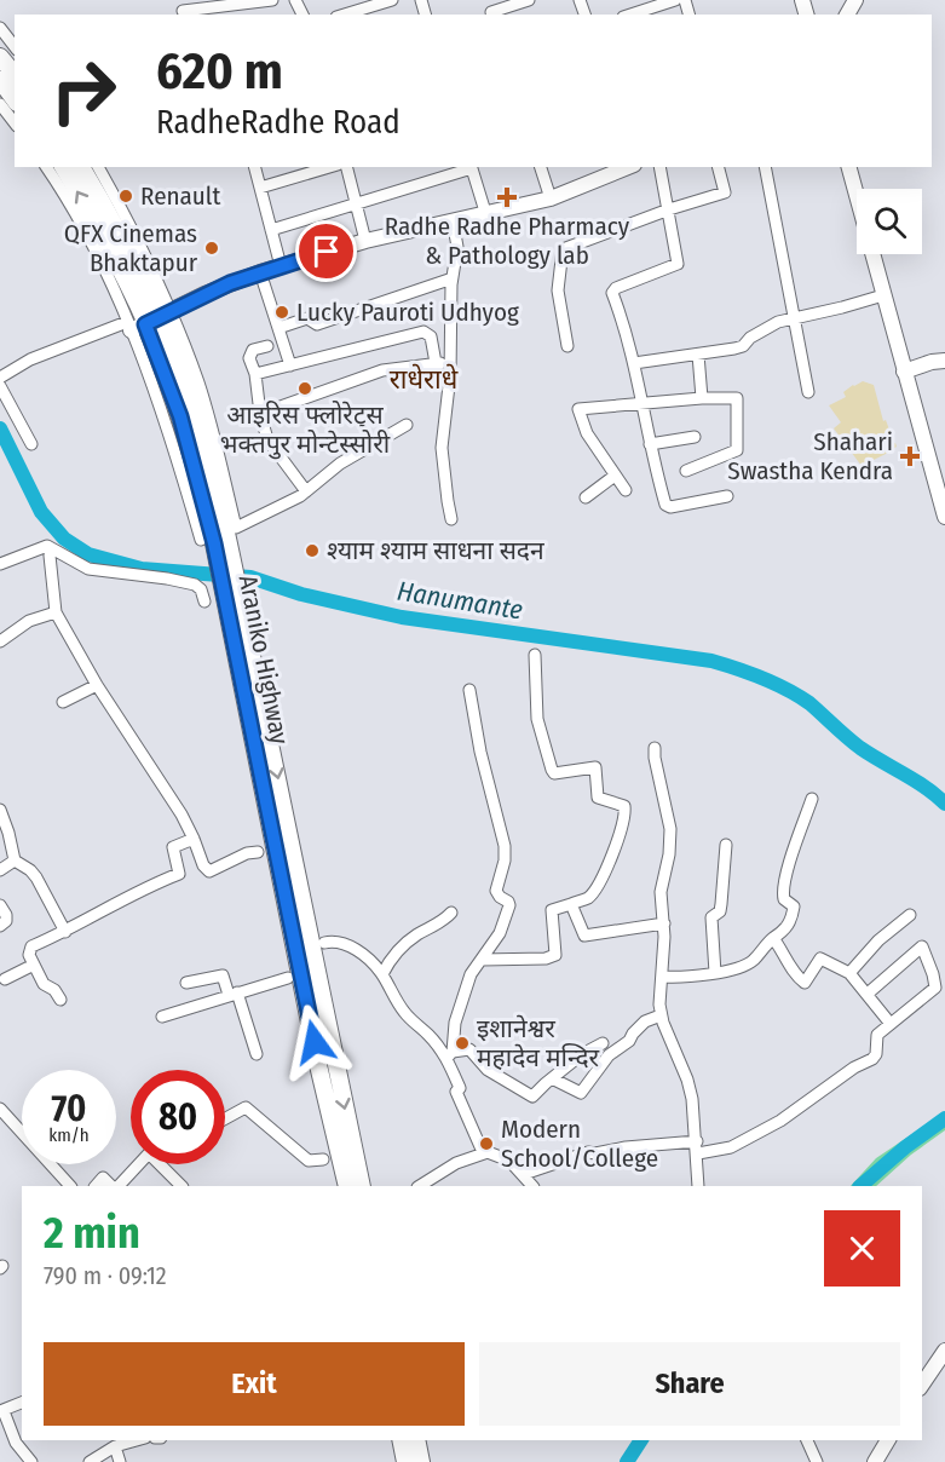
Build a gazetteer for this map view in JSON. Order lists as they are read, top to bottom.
{
  "streets": {
    "highway": ["Araniko Highway"]
  },
  "districts": ["राधेराधे"],
  "water": ["Hanumante"],
  "places": {
    "other": [
      "Renault",
      "QFX Cinemas Bhaktapur",
      "Lucky Pauroti Udhyog",
      "आइरिस फ्लोरेट्स भक्तपुर मोन्टेस्सोरी",
      "श्याम श्याम साधना सदन",
      "इशानेश्वर महादेव मन्दिर",
      "Modern School/College"
    ],
    "health": ["Radhe Radhe Pharmacy & Pathology lab", "Shahari Swastha Kendra"]
  },
  "page": {
    "turn": ["620 m", "RadheRadhe Road"],
    "speed": "70 km/h",
    "limit": "80",
    "heading": ["2 min", "790 m · 09:12"],
    "buttons": ["Exit", "Share"]
  }
}
